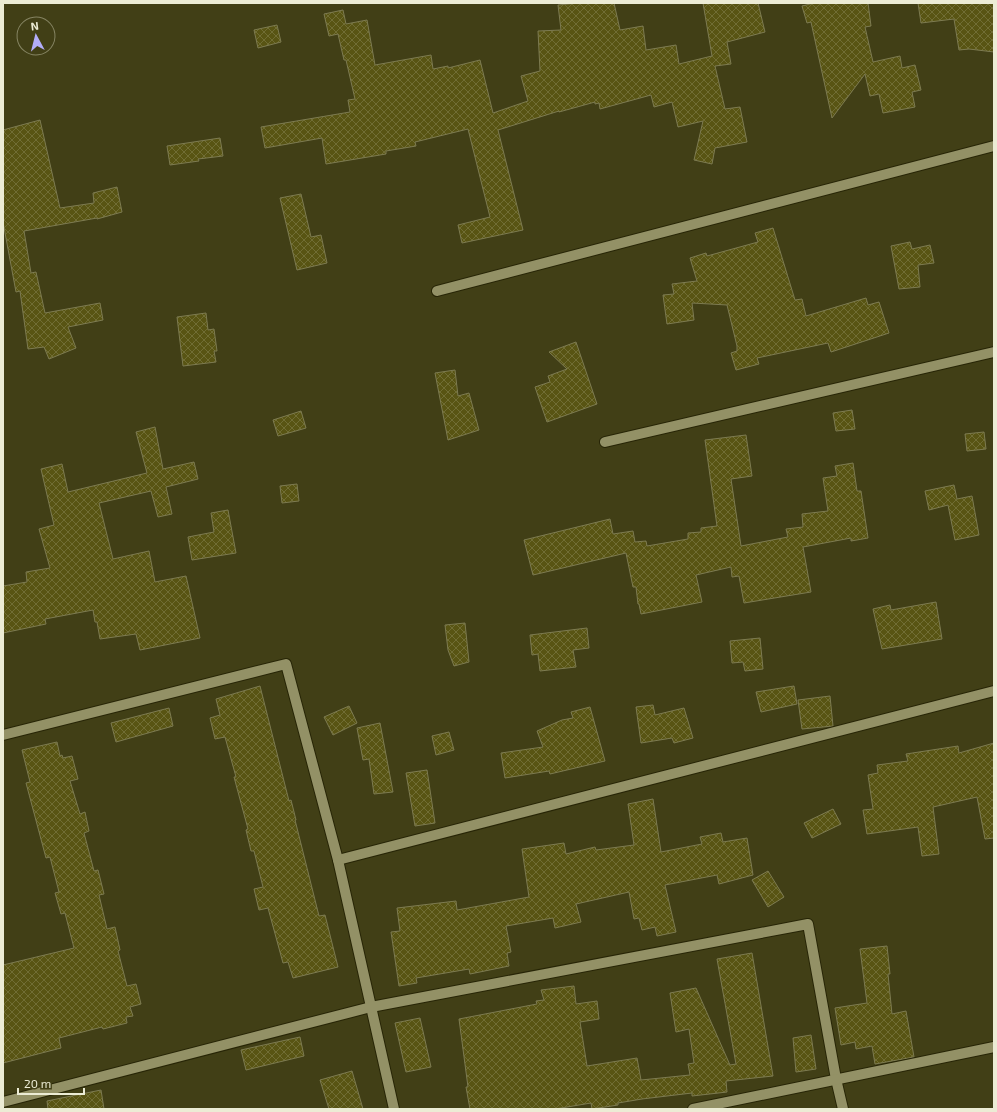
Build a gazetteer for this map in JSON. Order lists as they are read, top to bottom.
{
  "scale_bar": "20 m",
  "north": "top"
}
